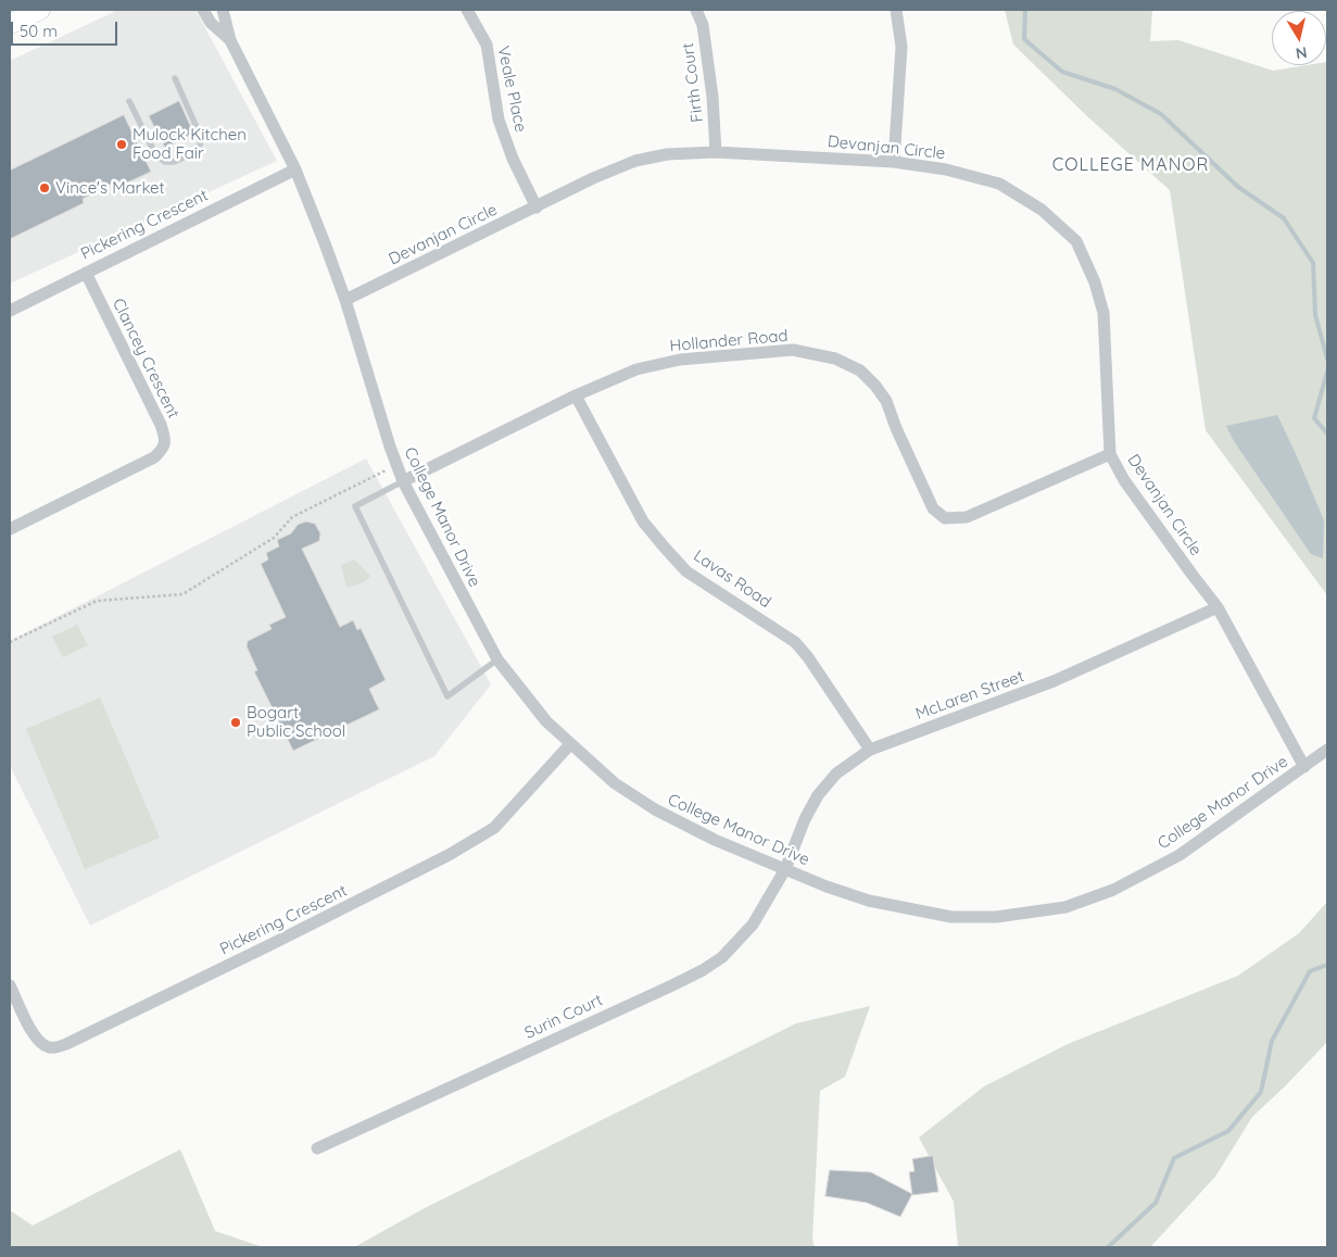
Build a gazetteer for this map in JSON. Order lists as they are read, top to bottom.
{
  "streets": {
    "street": [
      "Firth Court",
      "Veale Place",
      "Devanjan Circle",
      "Pickering Crescent",
      "Hollander Road",
      "Clancey Crescent",
      "College Manor Drive",
      "Lavas Road",
      "McLaren Street",
      "Surin Court"
    ]
  },
  "crossings": [
    ["Firth Court", "Devanjan Circle"],
    ["Veale Place", "Devanjan Circle"],
    ["Devanjan Circle", "Hollander Road"],
    ["Devanjan Circle", "College Manor Drive"],
    ["Devanjan Circle", "McLaren Street"],
    ["Pickering Crescent", "Clancey Crescent"],
    ["Pickering Crescent", "College Manor Drive"],
    ["Hollander Road", "College Manor Drive"],
    ["Hollander Road", "Lavas Road"],
    ["College Manor Drive", "McLaren Street"],
    ["College Manor Drive", "Surin Court"],
    ["Lavas Road", "McLaren Street"],
    ["McLaren Street", "Surin Court"]
  ],
  "districts": ["COLLEGE MANOR"],
  "places": ["Mulock Kitchen Food Fair", "Vince's Market", "Bogart Public School"],
  "scale_bar": "50 m",
  "north": "bottom"
}
